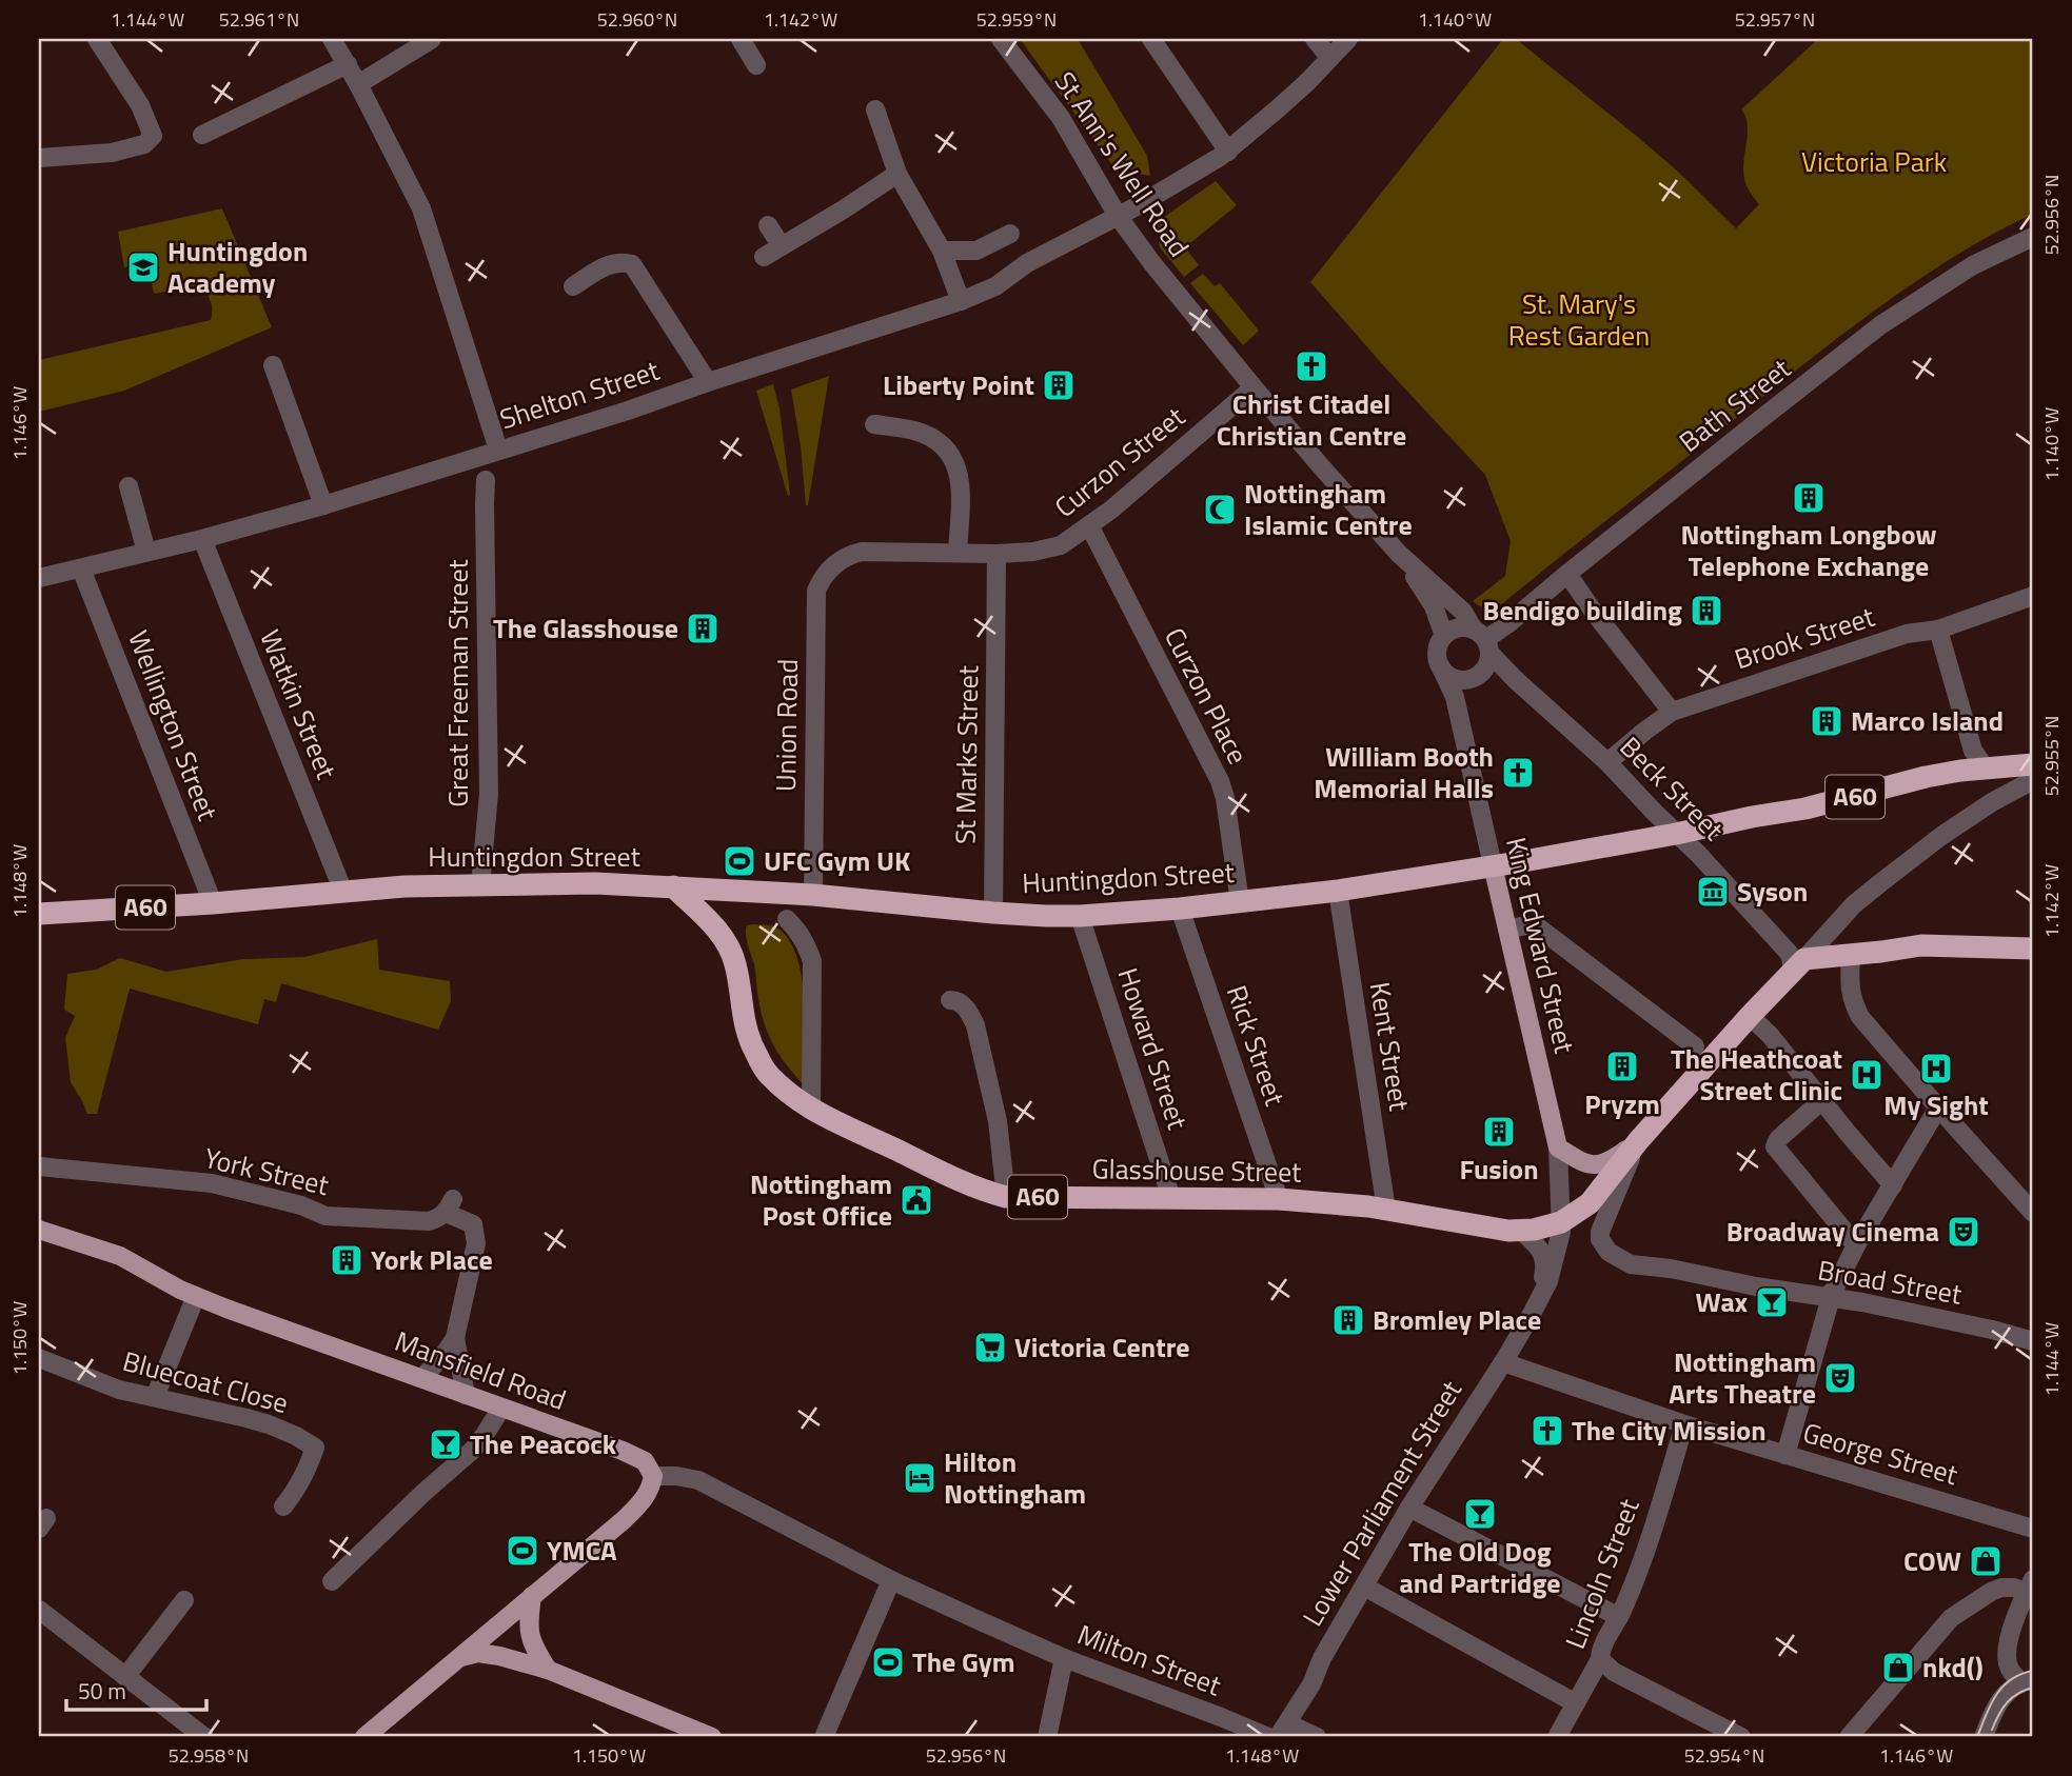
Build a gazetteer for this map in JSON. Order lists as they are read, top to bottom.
{
  "streets": {
    "highway": ["A60", "Huntingdon Street", "Glasshouse Street"],
    "main road": ["King Edward Street", "Mansfield Road"],
    "street": [
      "St Ann's Well Road",
      "Shelton Street",
      "Bath Street",
      "Curzon Street",
      "Brook Street",
      "Great Freeman Street",
      "Curzon Place",
      "Watkin Street",
      "Wellington Street",
      "Union Road",
      "St Marks Street",
      "Beck Street",
      "Rick Street",
      "Kent Street",
      "Howard Street",
      "York Street",
      "Broad Street",
      "Bluecoat Close",
      "George Street",
      "Lower Parliament Street",
      "Lincoln Street",
      "Milton Street"
    ]
  },
  "crossings": [
    ["St Ann's Well Road", "Shelton Street"],
    ["St Ann's Well Road", "Bath Street"],
    ["St Ann's Well Road", "Curzon Street"],
    ["St Ann's Well Road", "Beck Street"],
    ["St Ann's Well Road", "King Edward Street"],
    ["Shelton Street", "Watkin Street"],
    ["Shelton Street", "Wellington Street"],
    ["Bath Street", "Beck Street"],
    ["Bath Street", "King Edward Street"],
    ["Curzon Street", "Curzon Place"],
    ["Curzon Street", "Union Road"],
    ["Curzon Street", "St Marks Street"],
    ["Brook Street", "Beck Street"],
    ["Great Freeman Street", "Huntingdon Street"],
    ["Curzon Place", "Huntingdon Street"],
    ["Watkin Street", "Huntingdon Street"],
    ["Wellington Street", "Huntingdon Street"],
    ["Union Road", "Huntingdon Street"],
    ["St Marks Street", "Huntingdon Street"],
    ["Beck Street", "A60"],
    ["Beck Street", "Huntingdon Street"],
    ["Beck Street", "King Edward Street"],
    ["A60", "Glasshouse Street"],
    ["A60", "Broad Street"],
    ["A60", "Lower Parliament Street"],
    ["Huntingdon Street", "King Edward Street"],
    ["Huntingdon Street", "Rick Street"],
    ["Huntingdon Street", "Kent Street"],
    ["Huntingdon Street", "Howard Street"],
    ["Huntingdon Street", "Glasshouse Street"],
    ["King Edward Street", "Lower Parliament Street"],
    ["Rick Street", "Glasshouse Street"],
    ["Kent Street", "Glasshouse Street"],
    ["Howard Street", "Glasshouse Street"],
    ["Glasshouse Street", "Lower Parliament Street"],
    ["George Street", "Lower Parliament Street"],
    ["George Street", "Lincoln Street"]
  ],
  "parks": ["Victoria Park", "St. Mary's Rest Garden"],
  "places": {
    "school or university": ["Huntingdon Academy"],
    "church": ["Christ Citadel Christian Centre", "William Booth Memorial Halls", "The City Mission"],
    "building": [
      "Liberty Point",
      "Nottingham Longbow Telephone Exchange",
      "Bendigo building",
      "The Glasshouse",
      "Marco Island",
      "Pryzm",
      "Fusion",
      "York Place",
      "Bromley Place"
    ],
    "mosque": ["Nottingham Islamic Centre"],
    "sports": ["UFC Gym UK", "YMCA", "The Gym"],
    "museum": ["Syson"],
    "hospital": ["My Sight", "The Heathcoat Street Clinic"],
    "public building": ["Nottingham Post Office"],
    "theatre": ["Broadway Cinema", "Nottingham Arts Theatre"],
    "bar": ["Wax", "The Peacock", "The Old Dog and Partridge"],
    "supermarket": ["Victoria Centre"],
    "hotel": ["Hilton Nottingham"],
    "shop": ["COW", "nkd()"]
  },
  "scale_bar": "50 m",
  "coordinates": [
    "1.144°W",
    "52.961°N",
    "52.960°N",
    "1.142°W",
    "52.959°N",
    "1.140°W",
    "52.957°N",
    "52.956°N",
    "1.146°W",
    "52.955°N",
    "1.148°W",
    "1.150°W",
    "52.958°N",
    "52.954°N"
  ]
}
